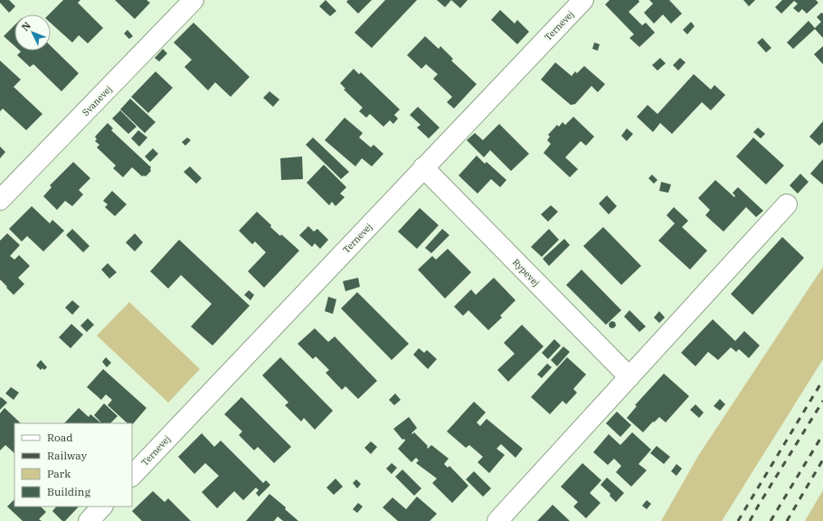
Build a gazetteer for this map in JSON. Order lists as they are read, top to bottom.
{
  "streets": {
    "street": ["Ternevej", "Svanevej", "Rypevej"]
  },
  "crossings": [
    ["Ternevej", "Rypevej"]
  ],
  "legend": [
    "Road",
    "Railway",
    "Park",
    "Building"
  ],
  "north": "top left"
}
